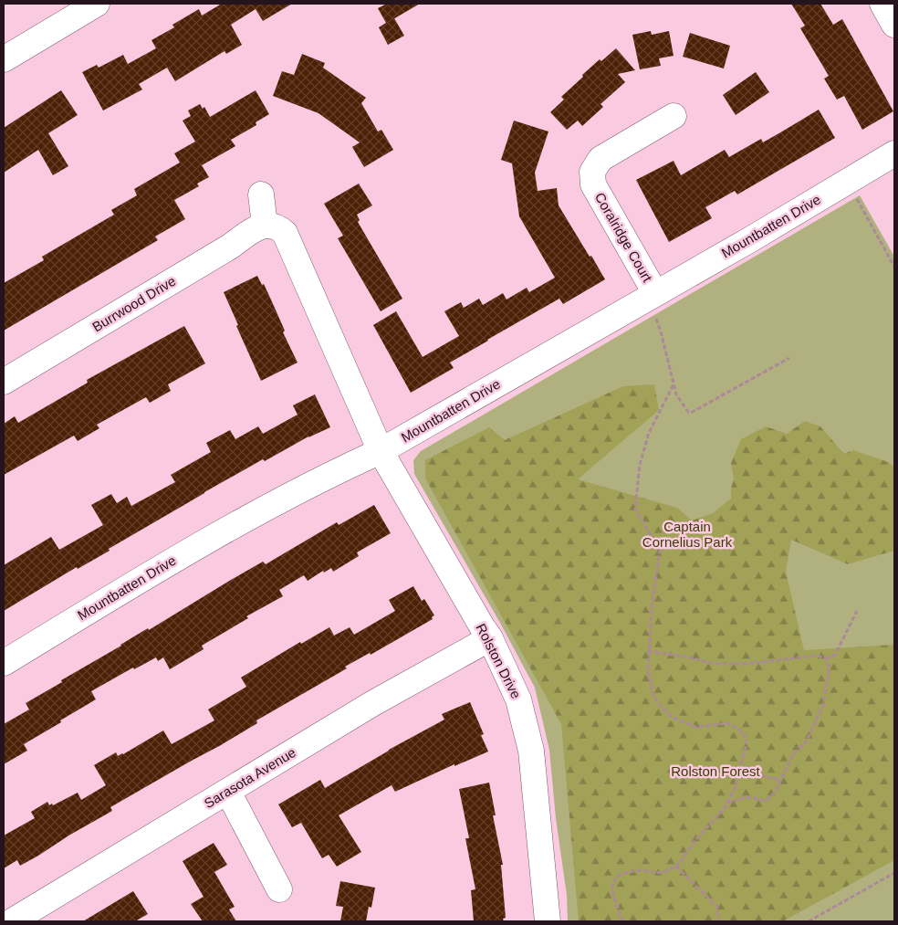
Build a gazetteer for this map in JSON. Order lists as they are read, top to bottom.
{
  "streets": {
    "street": [
      "Mountbatten Drive",
      "Coralridge Court",
      "Burrwood Drive",
      "Rolston Drive",
      "Sarasota Avenue"
    ]
  },
  "crossings": [
    ["Mountbatten Drive", "Coralridge Court"],
    ["Mountbatten Drive", "Rolston Drive"],
    ["Rolston Drive", "Sarasota Avenue"]
  ],
  "parks": ["Captain Cornelius Park", "Rolston Forest"]
}
